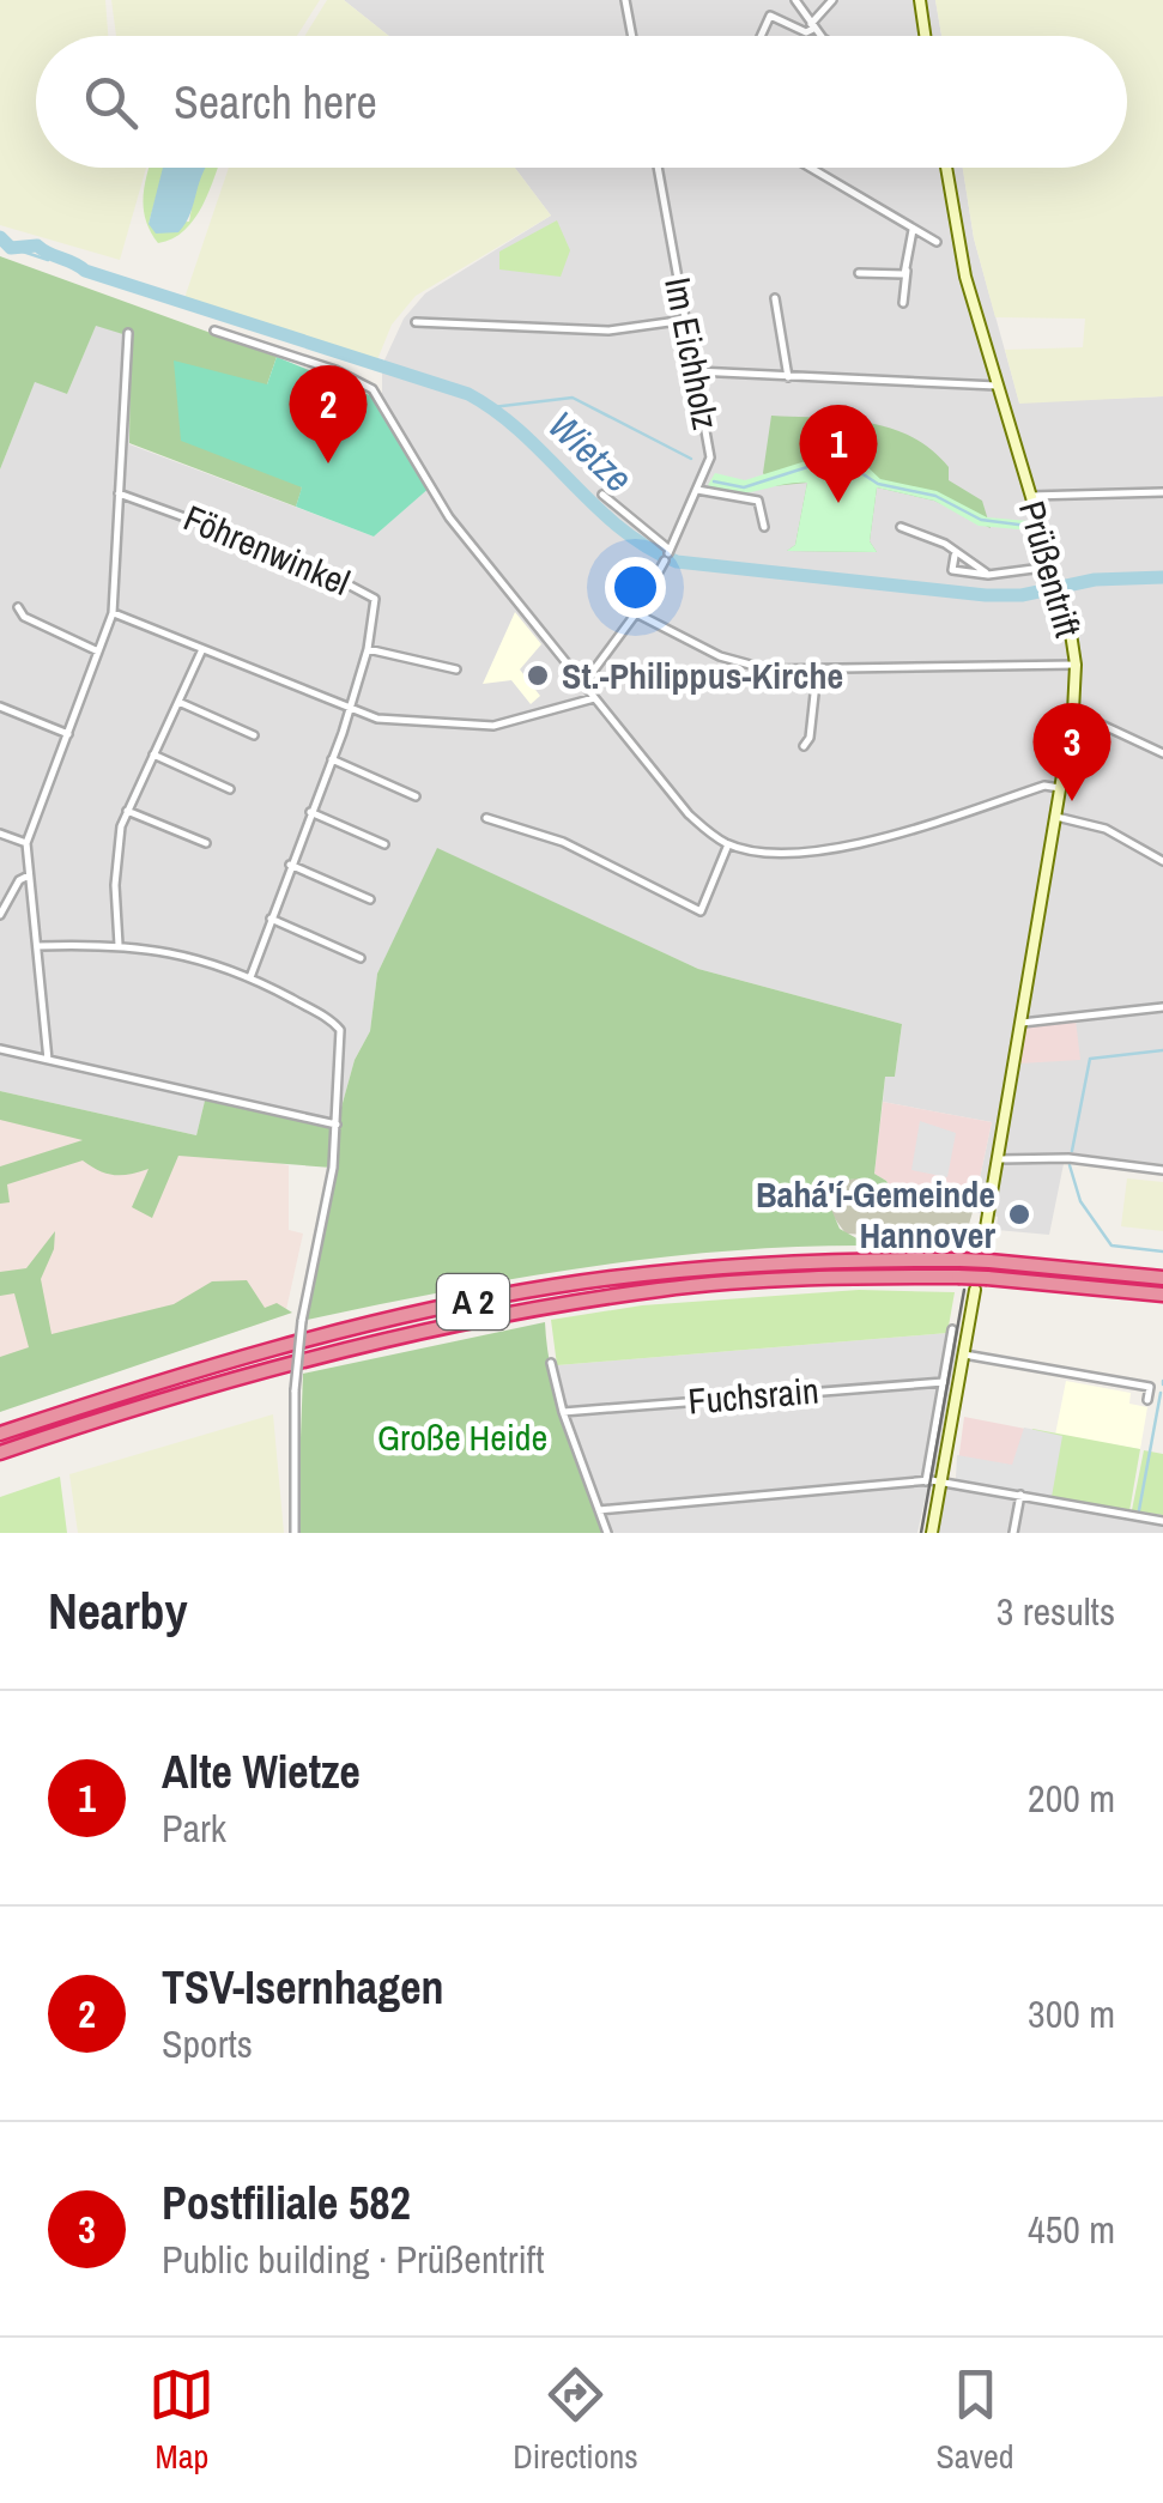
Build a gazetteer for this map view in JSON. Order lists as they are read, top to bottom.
{
  "streets": {
    "highway": ["A 2"],
    "main road": ["Prüßentrift"],
    "street": ["Im Eichholz", "Föhrenwinkel", "Fuchsrain"]
  },
  "crossings": [
    ["Prüßentrift", "A 2"]
  ],
  "water": ["Wietze"],
  "parks": ["Große Heide"],
  "places": ["St.-Philippus-Kirche", "Bahá'í-Gemeinde Hannover"],
  "page": {
    "search": "Search here",
    "pins": ["2", "1", "3"],
    "heading": ["Nearby", "3 results"],
    "list": [
      {
        "mark": "1",
        "name": "Alte Wietze",
        "note": "Park",
        "value": "200 m"
      },
      {
        "mark": "2",
        "name": "TSV-Isernhagen",
        "note": "Sports",
        "value": "300 m"
      },
      {
        "mark": "3",
        "name": "Postfiliale 582",
        "note": "Public building · Prüßentrift",
        "value": "450 m"
      }
    ],
    "nav": ["Map", "Directions", "Saved"]
  }
}
